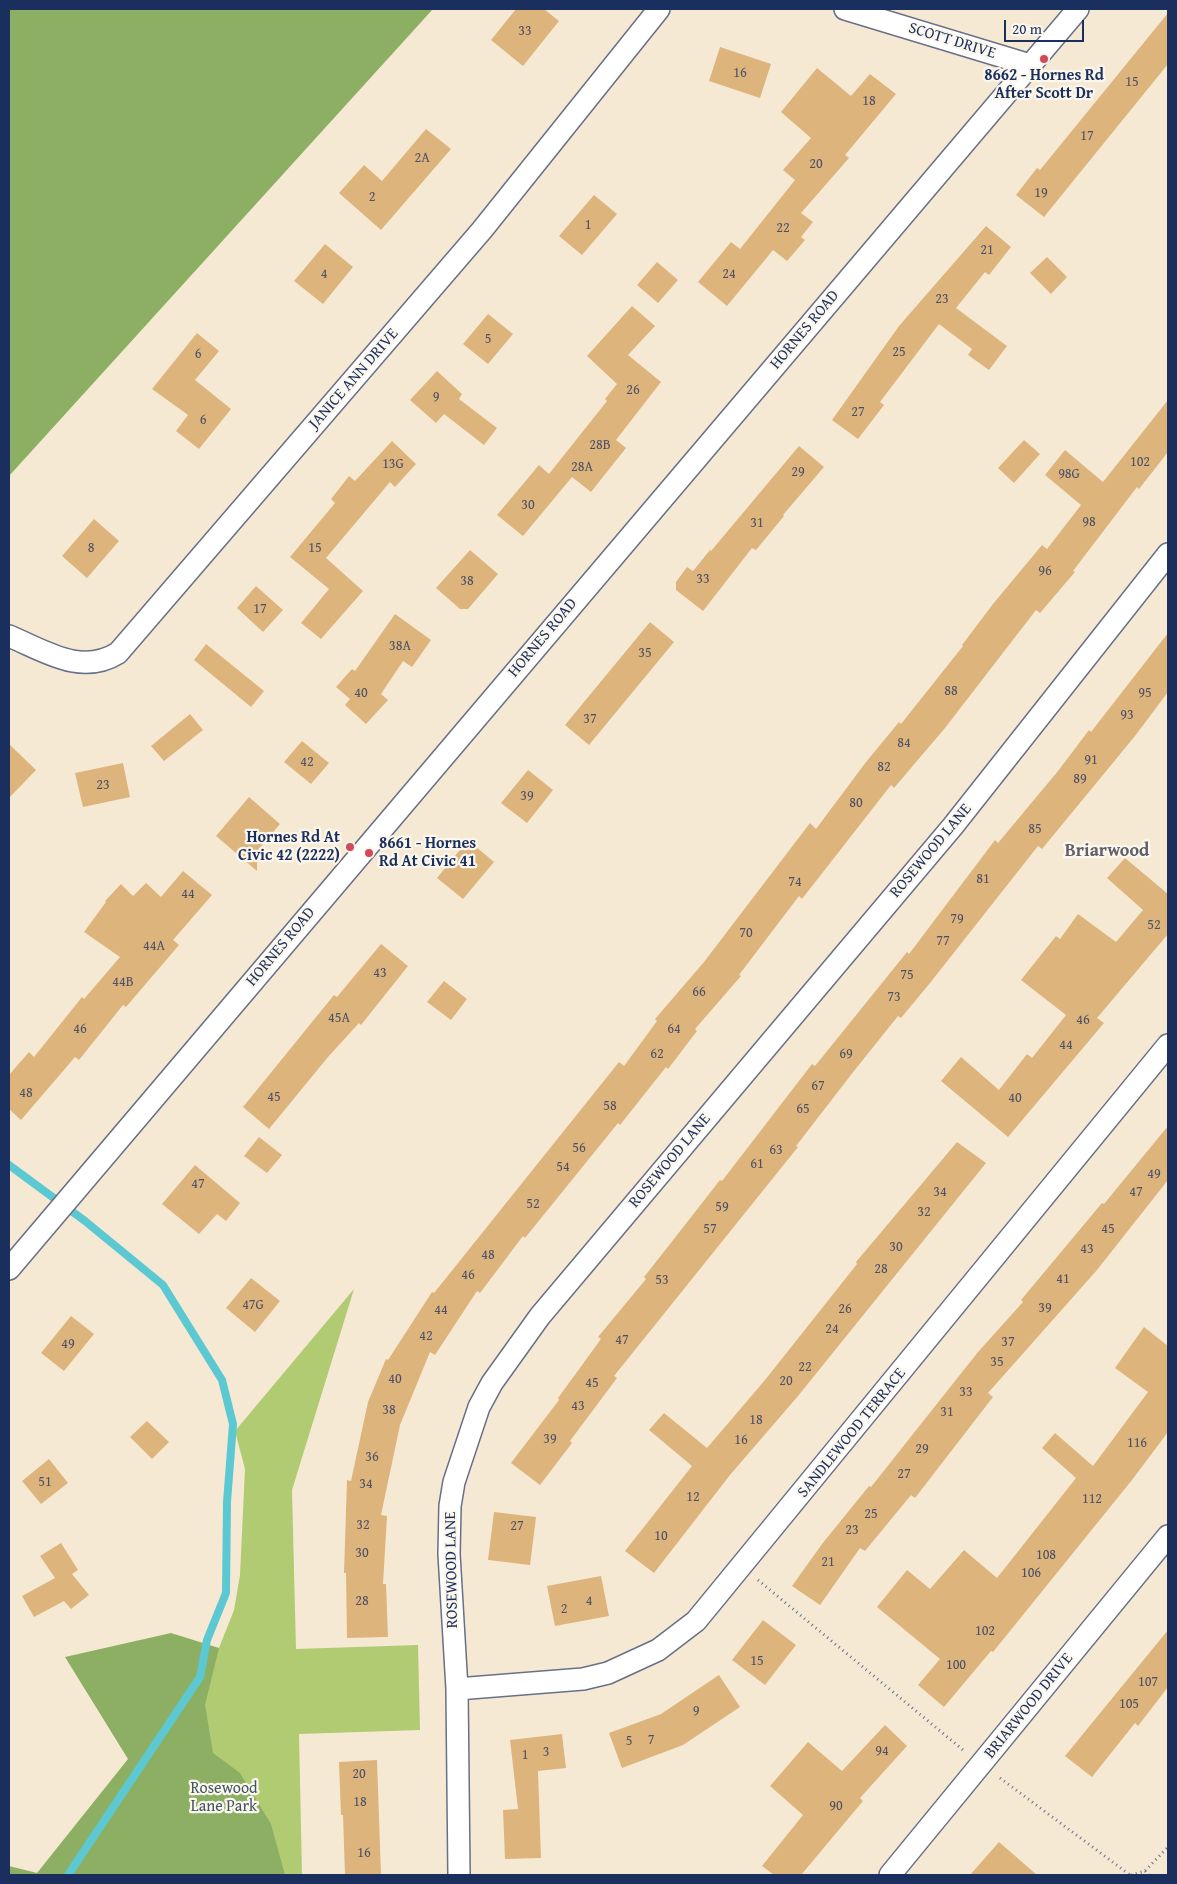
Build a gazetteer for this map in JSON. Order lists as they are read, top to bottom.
{
  "streets": {
    "street": [
      "SCOTT DRIVE",
      "HORNES ROAD",
      "JANICE ANN DRIVE",
      "ROSEWOOD LANE",
      "SANDLEWOOD TERRACE",
      "BRIARWOOD DRIVE"
    ]
  },
  "crossings": [
    ["SCOTT DRIVE", "HORNES ROAD"],
    ["ROSEWOOD LANE", "SANDLEWOOD TERRACE"]
  ],
  "districts": ["Briarwood"],
  "parks": ["Rosewood Lane Park"],
  "places": ["8662 - Hornes Rd After Scott Dr", "Hornes Rd At Civic 42 (2222)", "8661 - Hornes Rd At Civic 41"],
  "house_numbers": [
    "33",
    "16",
    "15",
    "18",
    "17",
    "2A",
    "20",
    "19",
    "2",
    "1",
    "22",
    "21",
    "4",
    "24",
    "23",
    "5",
    "25",
    "6",
    "26",
    "9",
    "27",
    "6",
    "28B",
    "102",
    "13G",
    "28A",
    "29",
    "98G",
    "30",
    "98",
    "31",
    "8",
    "15",
    "96",
    "33",
    "38",
    "17",
    "38A",
    "35",
    "88",
    "40",
    "95",
    "93",
    "37",
    "84",
    "91",
    "42",
    "82",
    "89",
    "23",
    "39",
    "80",
    "85",
    "81",
    "74",
    "44",
    "79",
    "52",
    "70",
    "77",
    "44A",
    "43",
    "75",
    "44B",
    "66",
    "73",
    "45A",
    "46",
    "46",
    "64",
    "44",
    "62",
    "69",
    "67",
    "48",
    "45",
    "40",
    "58",
    "65",
    "56",
    "63",
    "61",
    "54",
    "49",
    "47",
    "34",
    "47",
    "52",
    "59",
    "32",
    "57",
    "45",
    "30",
    "43",
    "48",
    "28",
    "46",
    "41",
    "53",
    "47G",
    "39",
    "26",
    "44",
    "24",
    "42",
    "47",
    "37",
    "49",
    "35",
    "22",
    "40",
    "20",
    "45",
    "33",
    "43",
    "38",
    "31",
    "18",
    "39",
    "16",
    "116",
    "29",
    "36",
    "27",
    "51",
    "34",
    "12",
    "112",
    "25",
    "32",
    "27",
    "23",
    "10",
    "30",
    "108",
    "21",
    "106",
    "28",
    "4",
    "2",
    "102",
    "15",
    "100",
    "107",
    "105",
    "9",
    "7",
    "5",
    "94",
    "3",
    "1",
    "20",
    "18",
    "90",
    "16"
  ],
  "scale_bar": "20 m"
}
